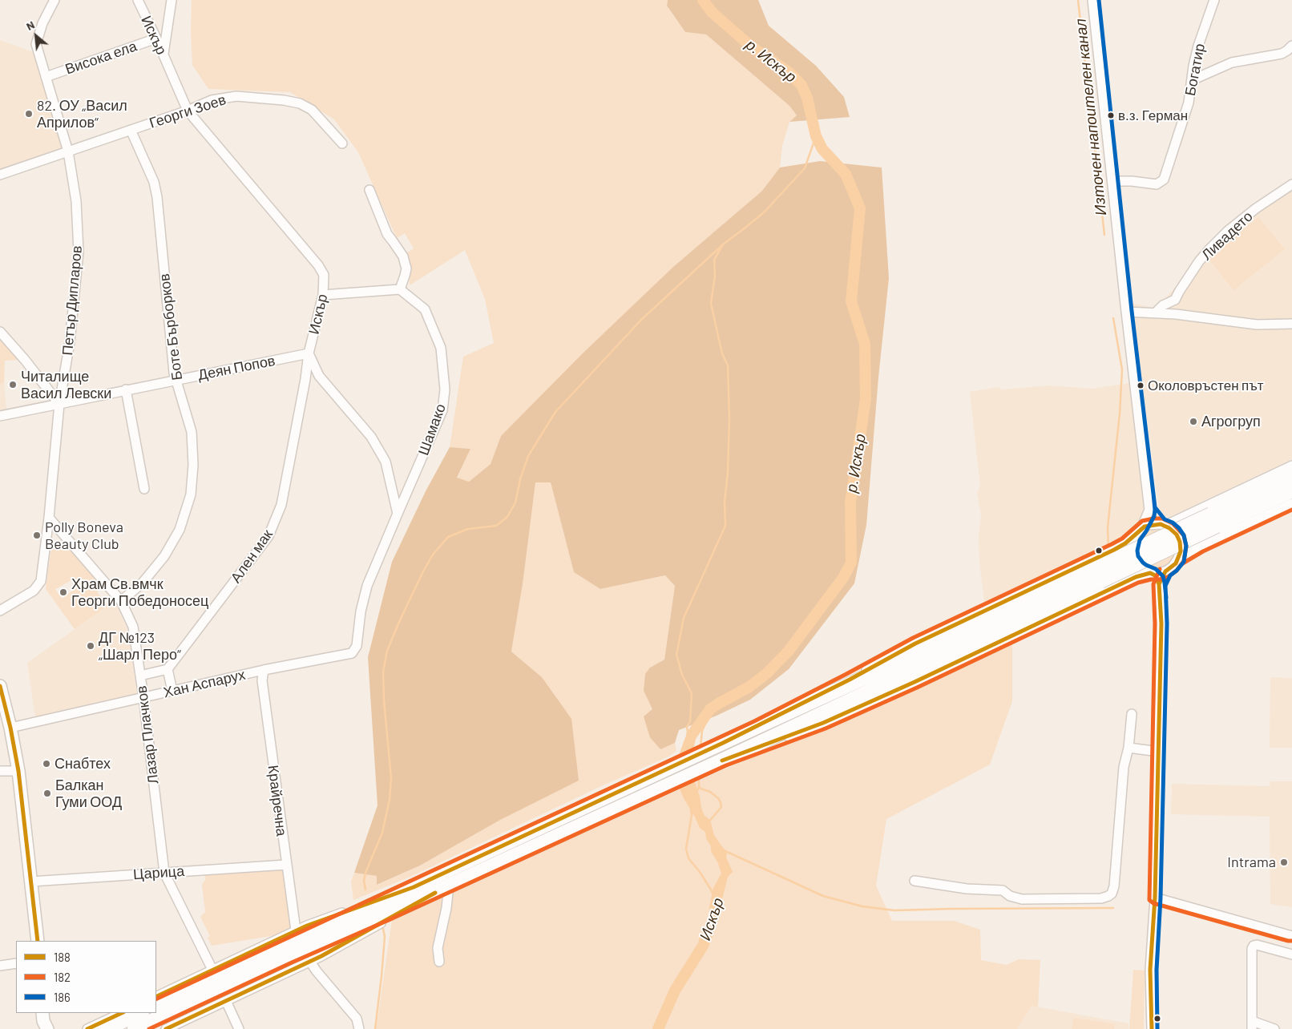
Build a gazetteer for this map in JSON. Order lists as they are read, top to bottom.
{
  "streets": {
    "street": [
      "Искър",
      "Висока ела",
      "Богатир",
      "Георги Зоев",
      "Ливадето",
      "Петър Дипларов",
      "Боте Бърборков",
      "Деян Попов",
      "Шамако",
      "Ален мак",
      "Хан Аспарух",
      "Лазар Плачков",
      "Крайречна",
      "Царица"
    ]
  },
  "crossings": [
    ["Искър", "Висока ела"],
    ["Искър", "Георги Зоев"],
    ["Искър", "Деян Попов"],
    ["Искър", "Шамако"],
    ["Искър", "Ален мак"],
    ["Искър", "Хан Аспарух"],
    ["Висока ела", "Петър Дипларов"],
    ["Георги Зоев", "Петър Дипларов"],
    ["Георги Зоев", "Боте Бърборков"],
    ["Петър Дипларов", "Деян Попов"],
    ["Петър Дипларов", "Лазар Плачков"],
    ["Боте Бърборков", "Деян Попов"],
    ["Боте Бърборков", "Лазар Плачков"],
    ["Деян Попов", "Ален мак"],
    ["Шамако", "Хан Аспарух"],
    ["Хан Аспарух", "Лазар Плачков"],
    ["Хан Аспарух", "Крайречна"],
    ["Лазар Плачков", "Царица"],
    ["Крайречна", "Царица"]
  ],
  "water": ["р. Искър", "Източен напоителен канал", "Искър"],
  "places": [
    "82. ОУ „Васил Априлов“",
    "в.з. Герман",
    "Читалище Васил Левски",
    "Околовръстен път",
    "Агрогруп",
    "Polly Boneva Beauty Club",
    "Храм Св.вмчк Георги Победоносец",
    "ДГ №123 „Шарл Перо“",
    "Снабтех",
    "Балкан Гуми ООД",
    "Intrama"
  ],
  "lines": ["transit line 186", "transit line 182", "transit line 188"],
  "legend": ["188", "182", "186"],
  "north": "top left"
}
